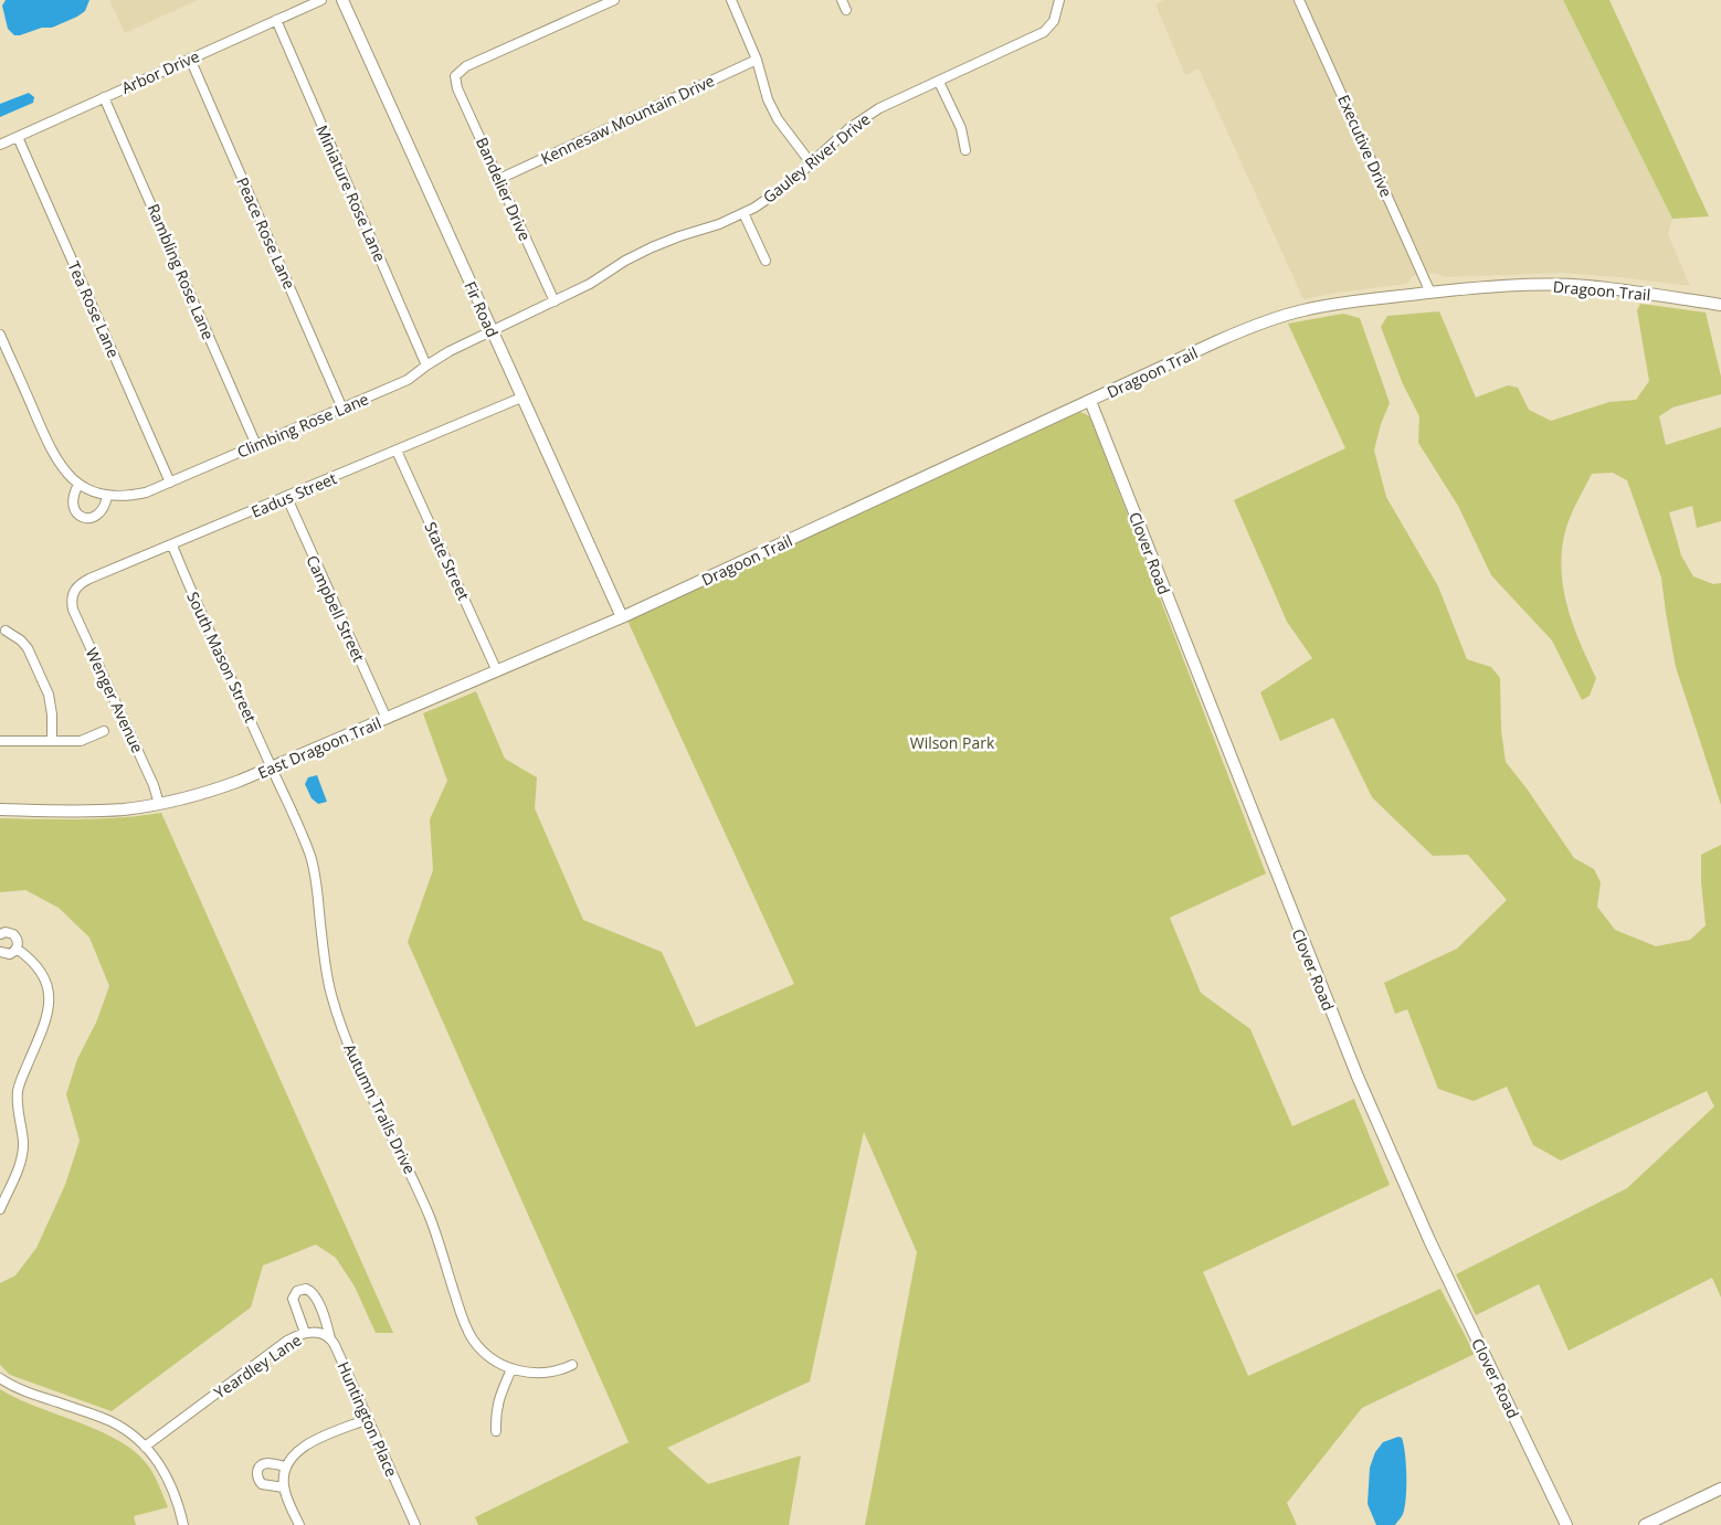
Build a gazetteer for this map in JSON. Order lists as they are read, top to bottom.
{
  "streets": {
    "street": [
      "Arbor Drive",
      "Kennesaw Mountain Drive",
      "Executive Drive",
      "Gauley River Drive",
      "Bandelier Drive",
      "Miniature Rose Lane",
      "Peace Rose Lane",
      "Rambling Rose Lane",
      "Dragoon Trail",
      "Tea Rose Lane",
      "Fir Road",
      "Climbing Rose Lane",
      "Eadus Street",
      "Clover Road",
      "State Street",
      "Campbell Street",
      "South Mason Street",
      "Wenger Avenue",
      "East Dragoon Trail",
      "Autumn Trails Drive",
      "Yeardley Lane",
      "Huntington Place"
    ]
  },
  "crossings": [
    ["Arbor Drive", "Miniature Rose Lane"],
    ["Arbor Drive", "Peace Rose Lane"],
    ["Arbor Drive", "Rambling Rose Lane"],
    ["Arbor Drive", "Tea Rose Lane"],
    ["Kennesaw Mountain Drive", "Bandelier Drive"],
    ["Executive Drive", "Dragoon Trail"],
    ["Gauley River Drive", "Bandelier Drive"],
    ["Gauley River Drive", "Fir Road"],
    ["Gauley River Drive", "Climbing Rose Lane"],
    ["Miniature Rose Lane", "Climbing Rose Lane"],
    ["Peace Rose Lane", "Climbing Rose Lane"],
    ["Rambling Rose Lane", "Climbing Rose Lane"],
    ["Dragoon Trail", "Fir Road"],
    ["Dragoon Trail", "Clover Road"],
    ["Dragoon Trail", "East Dragoon Trail"],
    ["Tea Rose Lane", "Climbing Rose Lane"],
    ["Fir Road", "Climbing Rose Lane"],
    ["Fir Road", "Eadus Street"],
    ["Fir Road", "East Dragoon Trail"],
    ["Eadus Street", "State Street"],
    ["Eadus Street", "Campbell Street"],
    ["Eadus Street", "South Mason Street"],
    ["Eadus Street", "Wenger Avenue"],
    ["State Street", "East Dragoon Trail"],
    ["Campbell Street", "East Dragoon Trail"],
    ["South Mason Street", "East Dragoon Trail"],
    ["South Mason Street", "Autumn Trails Drive"],
    ["Wenger Avenue", "East Dragoon Trail"],
    ["East Dragoon Trail", "Autumn Trails Drive"],
    ["Yeardley Lane", "Huntington Place"]
  ],
  "parks": ["Wilson Park"]
}
